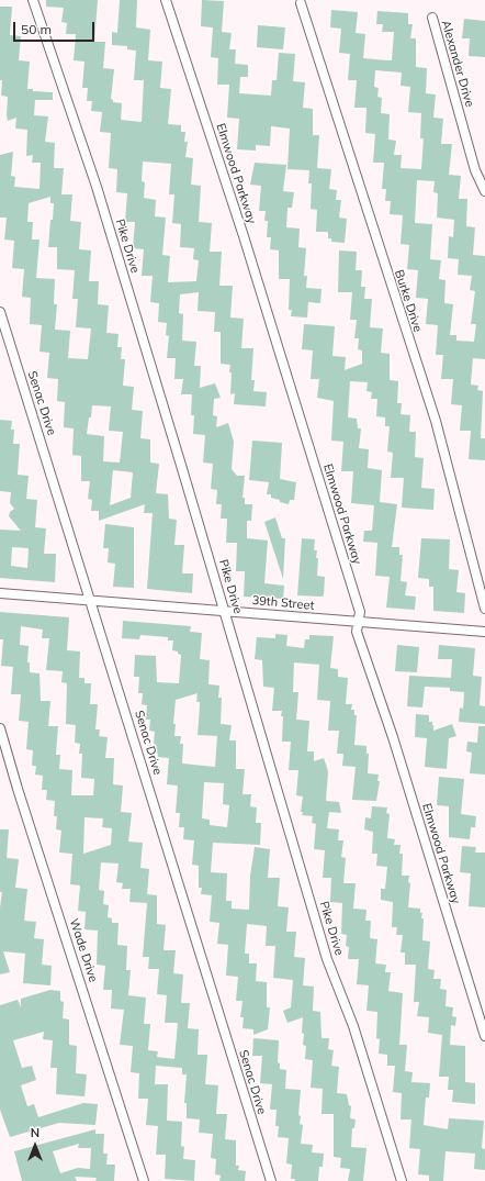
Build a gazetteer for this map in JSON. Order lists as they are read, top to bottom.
{
  "streets": {
    "street": [
      "Alexander Drive",
      "Elmwood Parkway",
      "Pike Drive",
      "Burke Drive",
      "Senac Drive",
      "39th Street",
      "Wade Drive"
    ]
  },
  "crossings": [
    ["Elmwood Parkway", "39th Street"],
    ["Pike Drive", "39th Street"],
    ["Senac Drive", "39th Street"]
  ],
  "scale_bar": "50 m",
  "north": "top"
}
